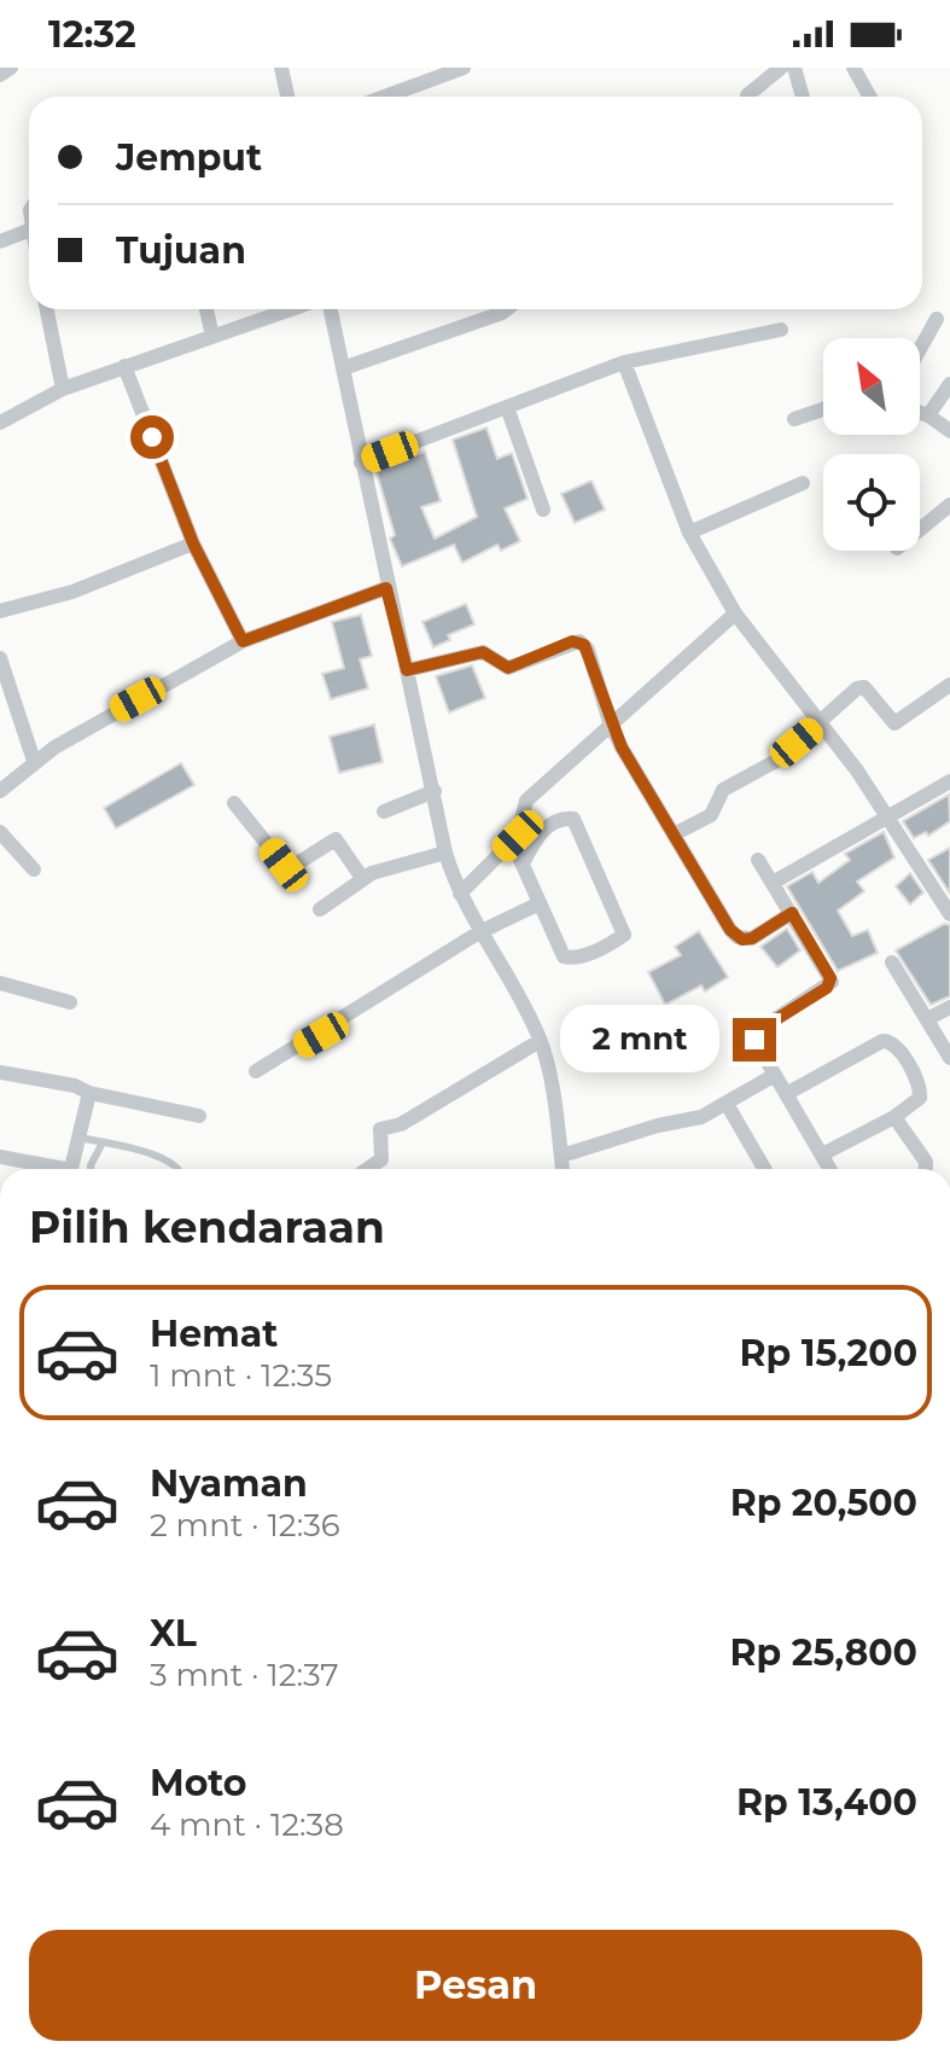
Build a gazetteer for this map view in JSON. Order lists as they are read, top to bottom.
{
  "north": "top left",
  "page": {
    "status": "12:32",
    "banner": ["Jemput", "Tujuan"],
    "bubble": "2 mnt",
    "heading": "Pilih kendaraan",
    "list": [
      {
        "name": "Hemat",
        "note": "1 mnt · 12:35",
        "value": "Rp 15,200"
      },
      {
        "name": "Nyaman",
        "note": "2 mnt · 12:36",
        "value": "Rp 20,500"
      },
      {
        "name": "XL",
        "note": "3 mnt · 12:37",
        "value": "Rp 25,800"
      },
      {
        "name": "Moto",
        "note": "4 mnt · 12:38",
        "value": "Rp 13,400"
      }
    ],
    "buttons": "Pesan"
  }
}
